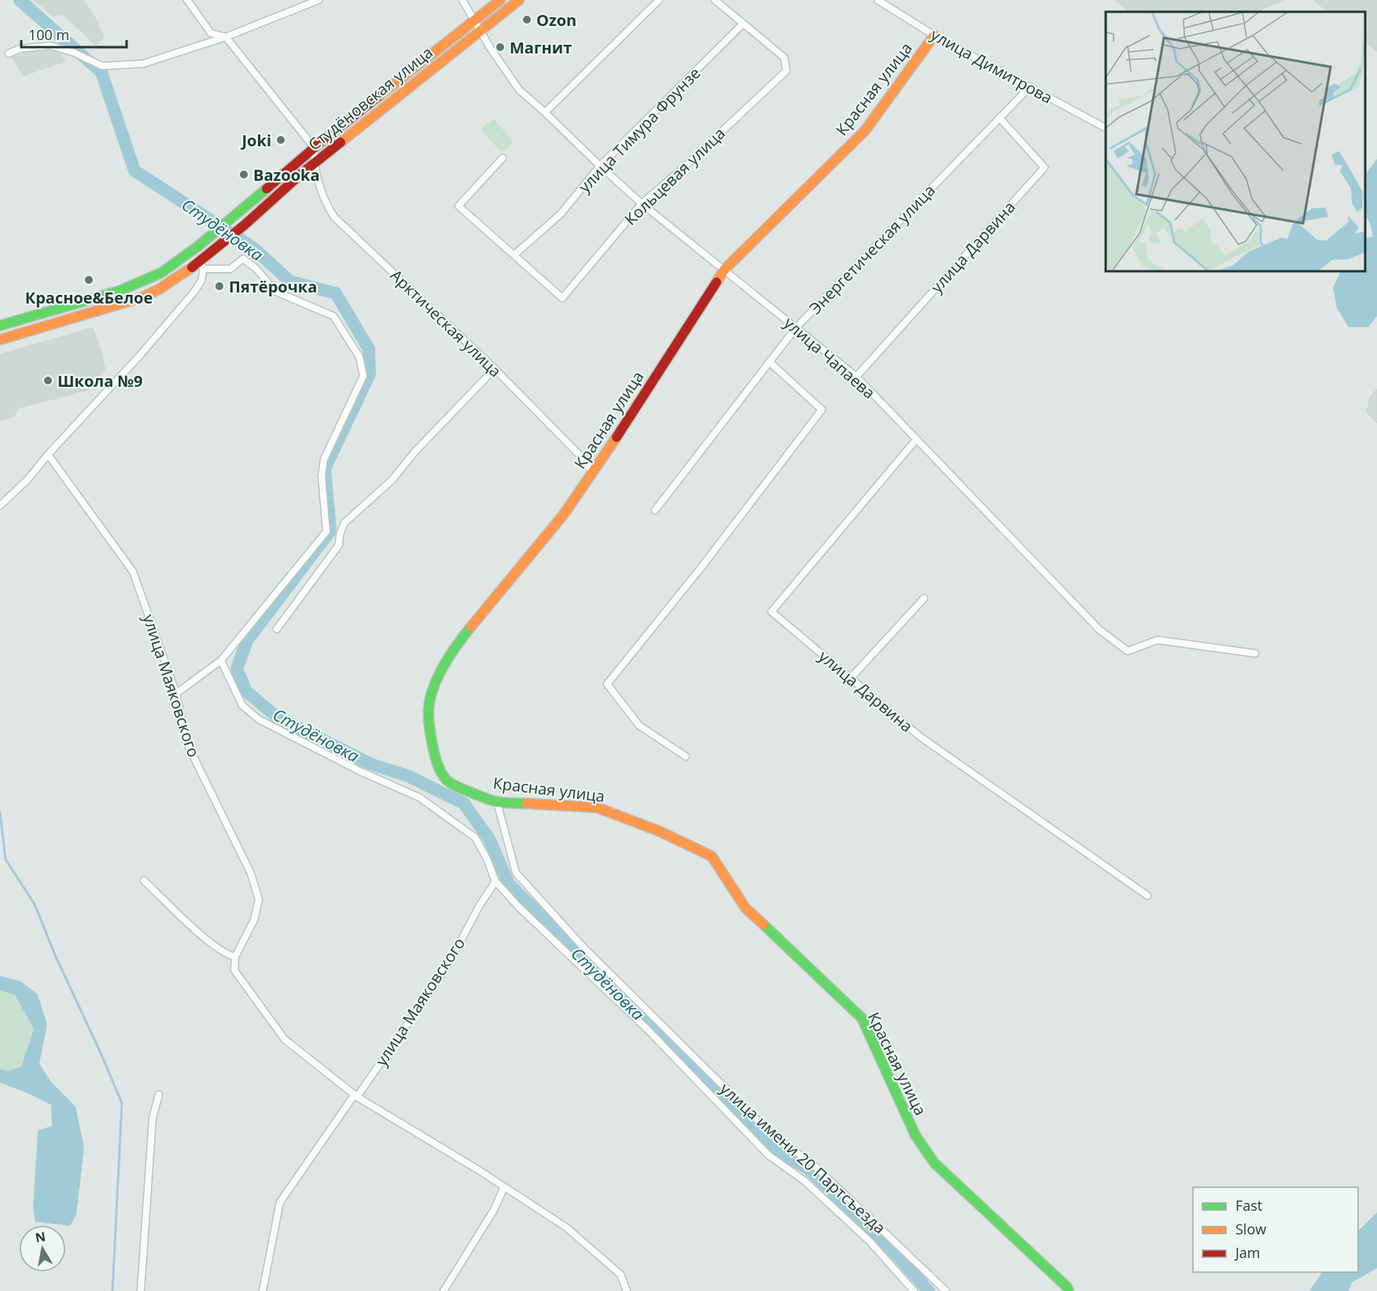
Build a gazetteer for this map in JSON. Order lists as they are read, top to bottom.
{
  "streets": {
    "street": [
      "улица Димитрова",
      "Красная улица",
      "Студёновская улица",
      "улица Тимура Фрунзе",
      "Кольцевая улица",
      "улица Дарвина",
      "Энергетическая улица",
      "Арктическая улица",
      "улица Чапаева",
      "улица Маяковского",
      "улица имени 20 Партсъезда"
    ]
  },
  "crossings": [
    ["улица Димитрова", "Красная улица"],
    ["улица Димитрова", "Энергетическая улица"],
    ["Красная улица", "Арктическая улица"],
    ["Красная улица", "улица Чапаева"],
    ["Красная улица", "улица имени 20 Партсъезда"],
    ["Студёновская улица", "Арктическая улица"],
    ["Студёновская улица", "улица Чапаева"],
    ["улица Тимура Фрунзе", "Кольцевая улица"],
    ["улица Тимура Фрунзе", "улица Чапаева"],
    ["Кольцевая улица", "улица Чапаева"],
    ["улица Дарвина", "Энергетическая улица"],
    ["улица Дарвина", "улица Чапаева"],
    ["Энергетическая улица", "улица Чапаева"],
    ["улица Маяковского", "улица имени 20 Партсъезда"]
  ],
  "water": ["Студёновка"],
  "places": [
    "Ozon",
    "Магнит",
    "Joki",
    "Bazooka",
    "Красное&Белое",
    "Пятёрочка",
    "Школа №9"
  ],
  "legend": ["Fast", "Slow", "Jam"],
  "scale_bar": "100 m",
  "north": "top"
}
